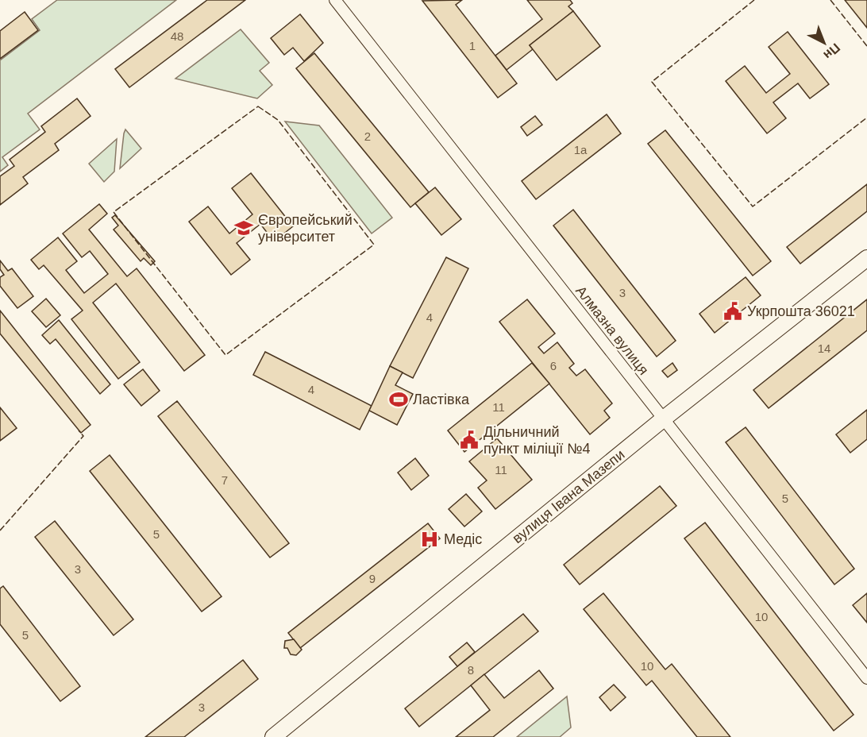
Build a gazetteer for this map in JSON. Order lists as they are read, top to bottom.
{
  "streets": {
    "main road": ["вулиця Івана Мазепи"],
    "street": ["Алмазна вулиця"]
  },
  "crossings": [
    ["Алмазна вулиця", "вулиця Івана Мазепи"]
  ],
  "places": {
    "school or university": ["Європейський університет"],
    "public building": ["Укрпошта 36021", "Дільничний пункт міліції №4"],
    "sports": ["Ластівка"],
    "hospital": ["Медіс"]
  },
  "house_numbers": [
    "48",
    "1",
    "2",
    "1а",
    "3",
    "4",
    "14",
    "6",
    "4",
    "11",
    "11",
    "7",
    "5",
    "5",
    "3",
    "9",
    "10",
    "5",
    "10",
    "8",
    "3"
  ],
  "north": "bottom right"
}
